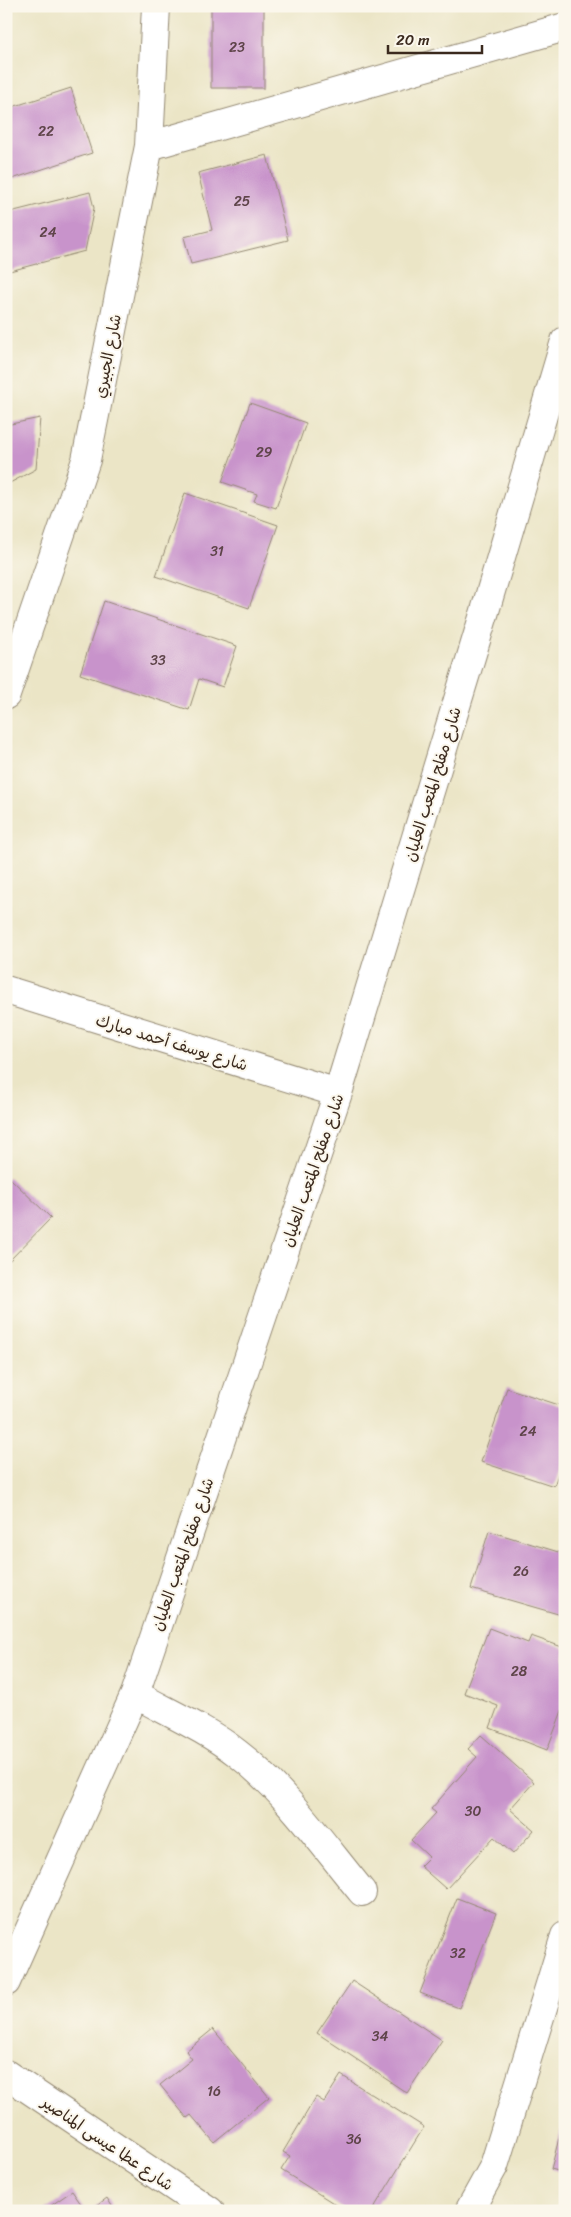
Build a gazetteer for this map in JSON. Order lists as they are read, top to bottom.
{
  "streets": {
    "street": [
      "شارع الجبيري",
      "شارع مفلح المتعب العليان",
      "شارع يوسف أحمد مبارك",
      "شارع عطا عيسى المناصير"
    ]
  },
  "crossings": [
    ["شارع مفلح المتعب العليان", "شارع يوسف أحمد مبارك"]
  ],
  "house_numbers": [
    "23",
    "22",
    "25",
    "24",
    "29",
    "31",
    "33",
    "24",
    "26",
    "28",
    "30",
    "32",
    "34",
    "16",
    "36"
  ],
  "scale_bar": "20 m"
}
